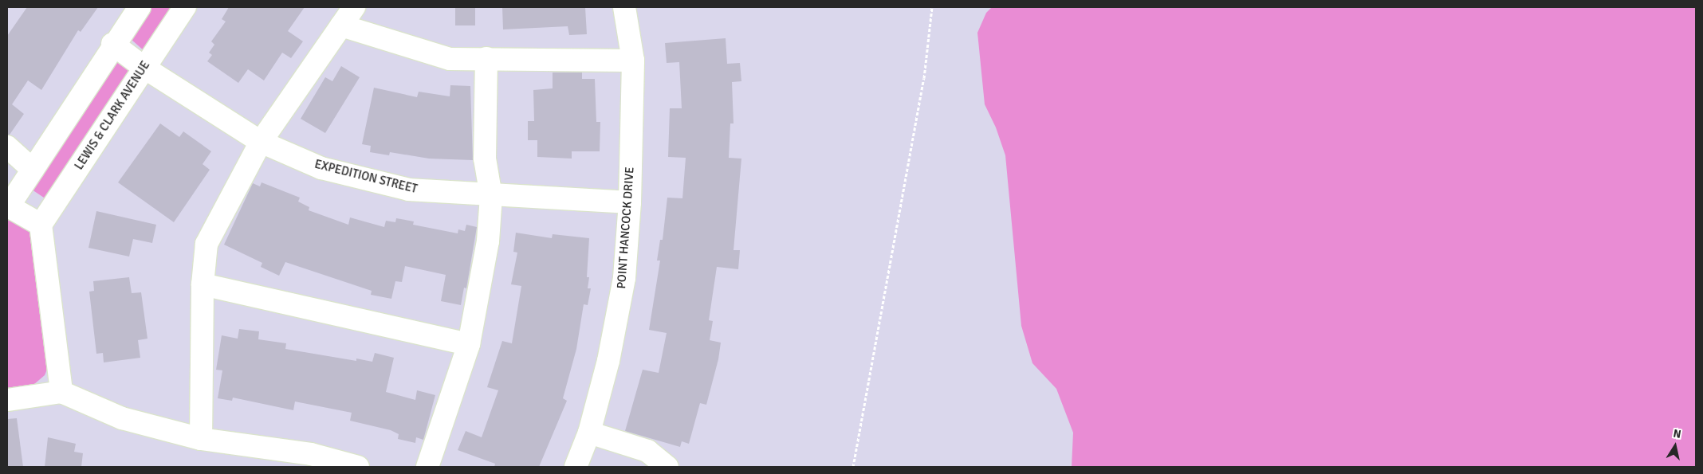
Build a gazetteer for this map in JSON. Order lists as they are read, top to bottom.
{
  "streets": {
    "street": ["LEWIS & CLARK AVENUE", "EXPEDITION STREET", "POINT HANCOCK DRIVE"]
  },
  "crossings": [
    ["LEWIS & CLARK AVENUE", "EXPEDITION STREET"],
    ["EXPEDITION STREET", "POINT HANCOCK DRIVE"]
  ],
  "north": "top"
}
